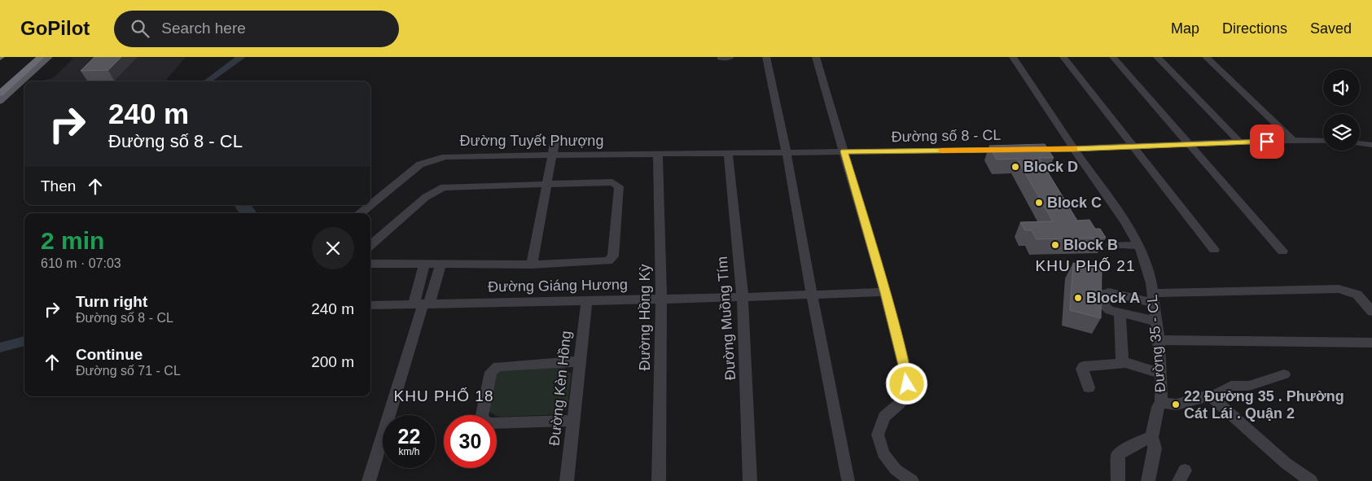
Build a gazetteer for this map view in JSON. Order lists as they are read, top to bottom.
{
  "streets": {
    "street": [
      "Đường số 8 - CL",
      "Đường Tuyết Phượng",
      "Đường Giáng Hương",
      "Đường Hồng Kỳ",
      "Đường Muồng Tím",
      "Đường 35 - CL",
      "Đường Kèn Hồng"
    ]
  },
  "crossings": [
    ["Đường số 8 - CL", "Đường Tuyết Phượng"],
    ["Đường Tuyết Phượng", "Đường Hồng Kỳ"],
    ["Đường Tuyết Phượng", "Đường Muồng Tím"],
    ["Đường Giáng Hương", "Đường Hồng Kỳ"],
    ["Đường Giáng Hương", "Đường Muồng Tím"],
    ["Đường Giáng Hương", "Đường Kèn Hồng"]
  ],
  "districts": ["KHU PHỐ 21", "KHU PHỐ 18"],
  "places": [
    "Block D",
    "Block C",
    "Block B",
    "Block A",
    "22 Đường 35 . Phường Cát Lái . Quận 2"
  ],
  "page": {
    "header": "GoPilot",
    "search": "Search here",
    "nav": ["Map", "Directions", "Saved"],
    "turn": ["240 m", "Đường số 8 - CL"],
    "then": "Then",
    "heading": ["2 min", "610 m · 07:03"],
    "list": [
      {
        "name": "Turn right",
        "note": "Đường số 8 - CL",
        "value": "240 m"
      },
      {
        "name": "Continue",
        "note": "Đường số 71 - CL",
        "value": "200 m"
      }
    ],
    "speed": "22 km/h",
    "limit": "30"
  }
}
